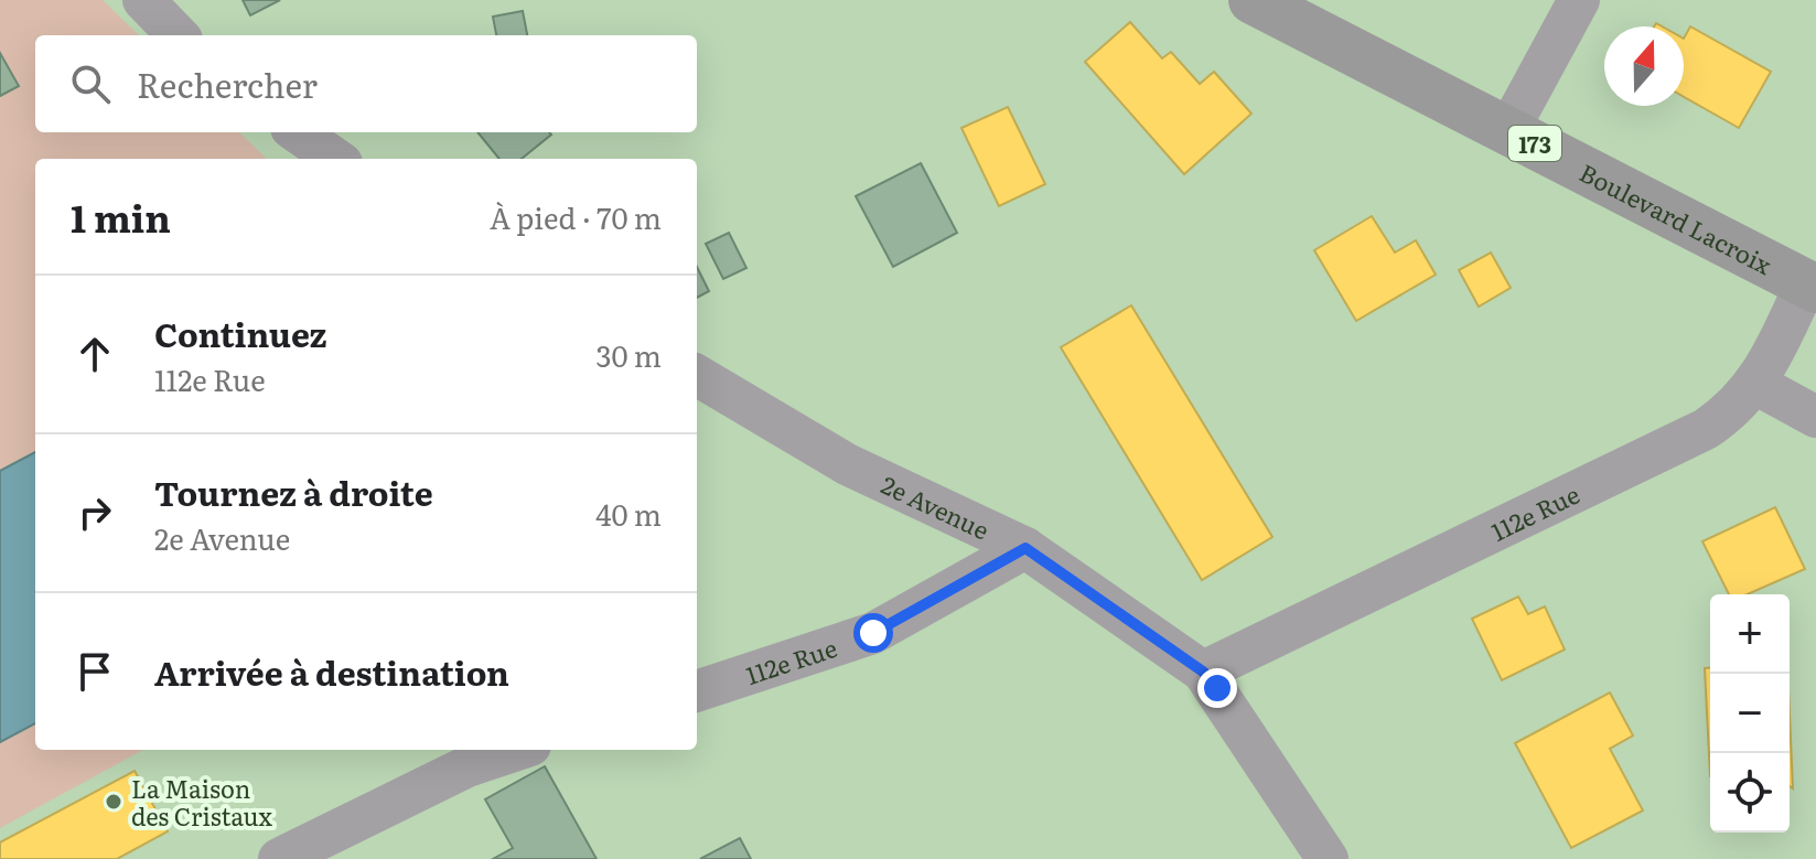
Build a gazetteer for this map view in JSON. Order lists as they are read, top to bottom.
{
  "streets": {
    "main road": ["173", "Boulevard Lacroix"],
    "street": ["2e Avenue", "112e Rue"]
  },
  "crossings": [
    ["Boulevard Lacroix", "112e Rue"],
    ["2e Avenue", "112e Rue"]
  ],
  "places": ["La Maison des Cristaux"],
  "north": "top",
  "page": {
    "search": "Rechercher",
    "heading": ["1 min", "À pied · 70 m"],
    "list": [
      ["Continuez", "112e Rue", "30 m"],
      ["Tournez à droite", "2e Avenue", "40 m"],
      "Arrivée à destination"
    ],
    "map_buttons": ["+", "−"]
  }
}
